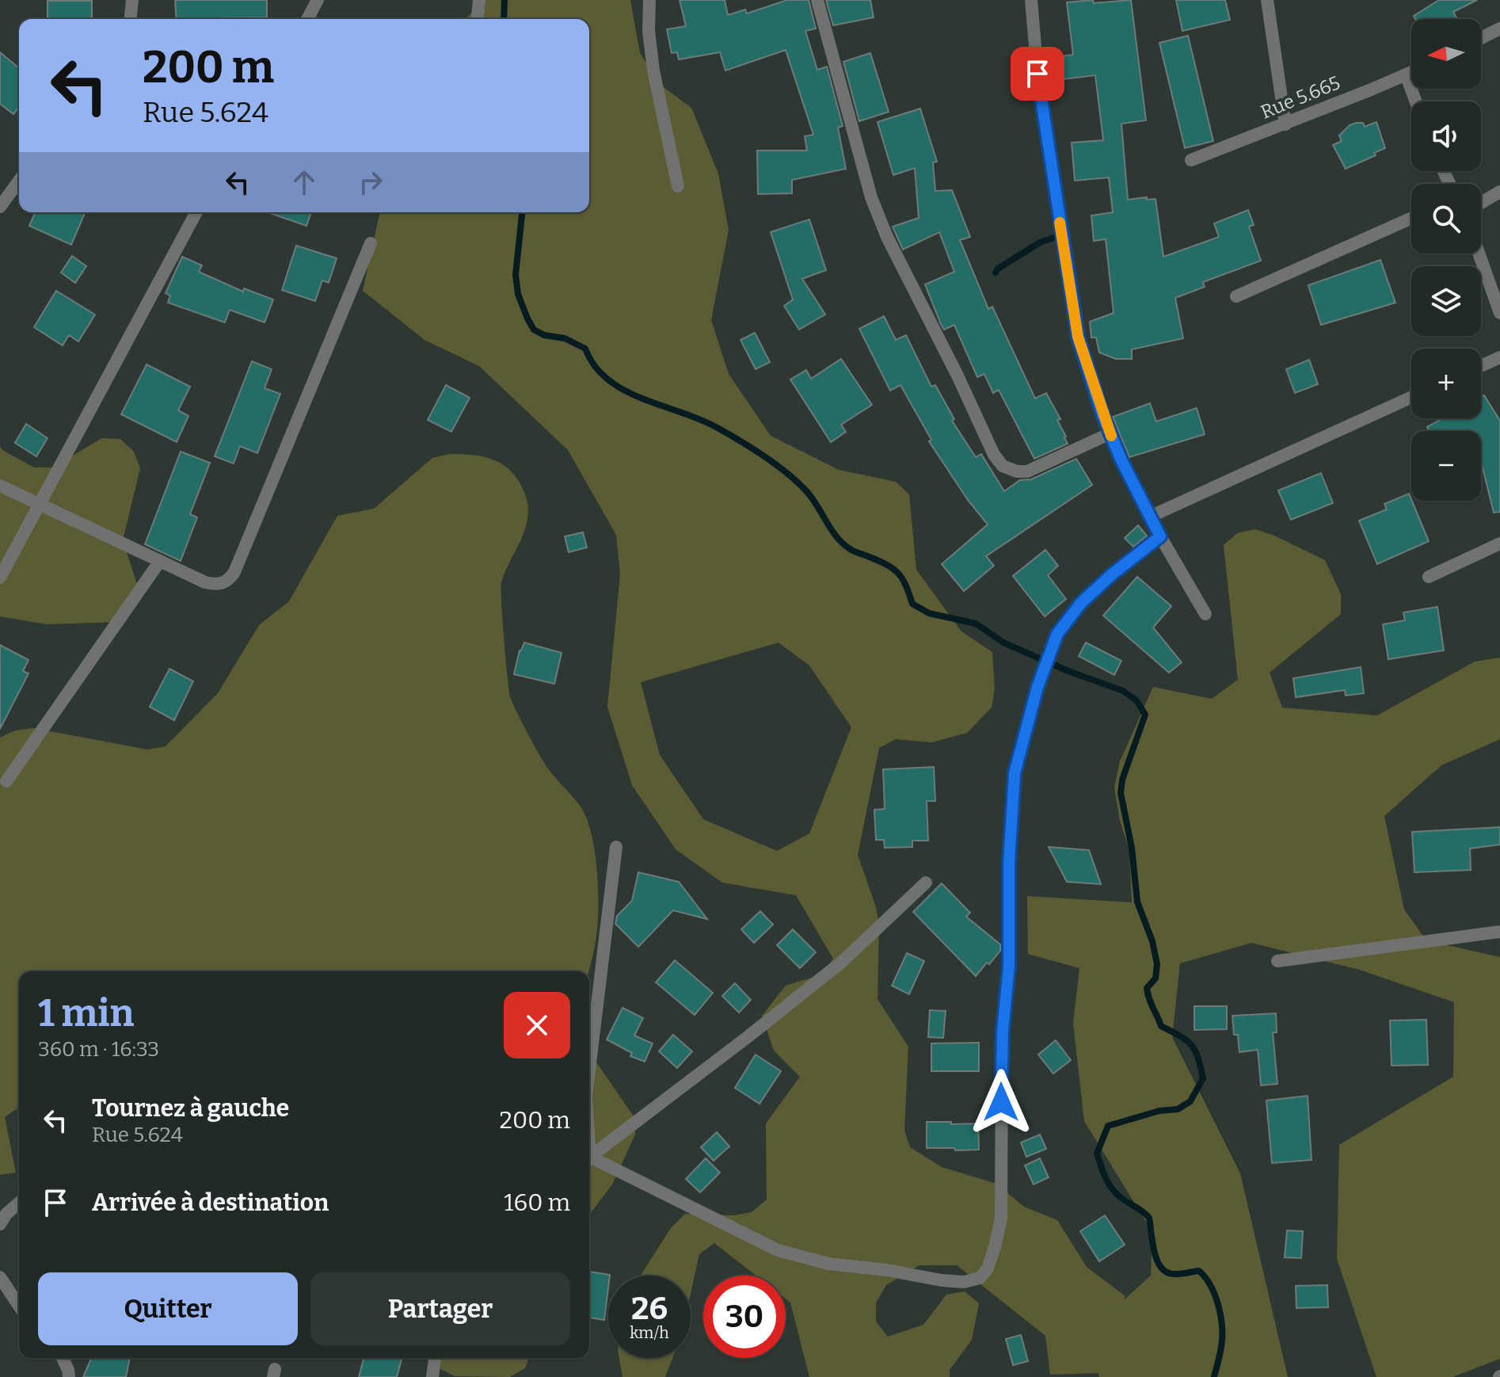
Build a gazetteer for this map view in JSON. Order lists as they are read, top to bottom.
{
  "streets": {
    "street": ["Rue 5.665"]
  },
  "north": "left",
  "page": {
    "map_buttons": ["+", "−"],
    "turn": ["200 m", "Rue 5.624"],
    "heading": ["1 min", "360 m · 16:33"],
    "list": [
      {
        "name": "Tournez à gauche",
        "note": "Rue 5.624",
        "value": "200 m"
      },
      {
        "name": "Arrivée à destination",
        "value": "160 m"
      }
    ],
    "buttons": ["Quitter", "Partager"],
    "speed": "26 km/h",
    "limit": "30"
  }
}
